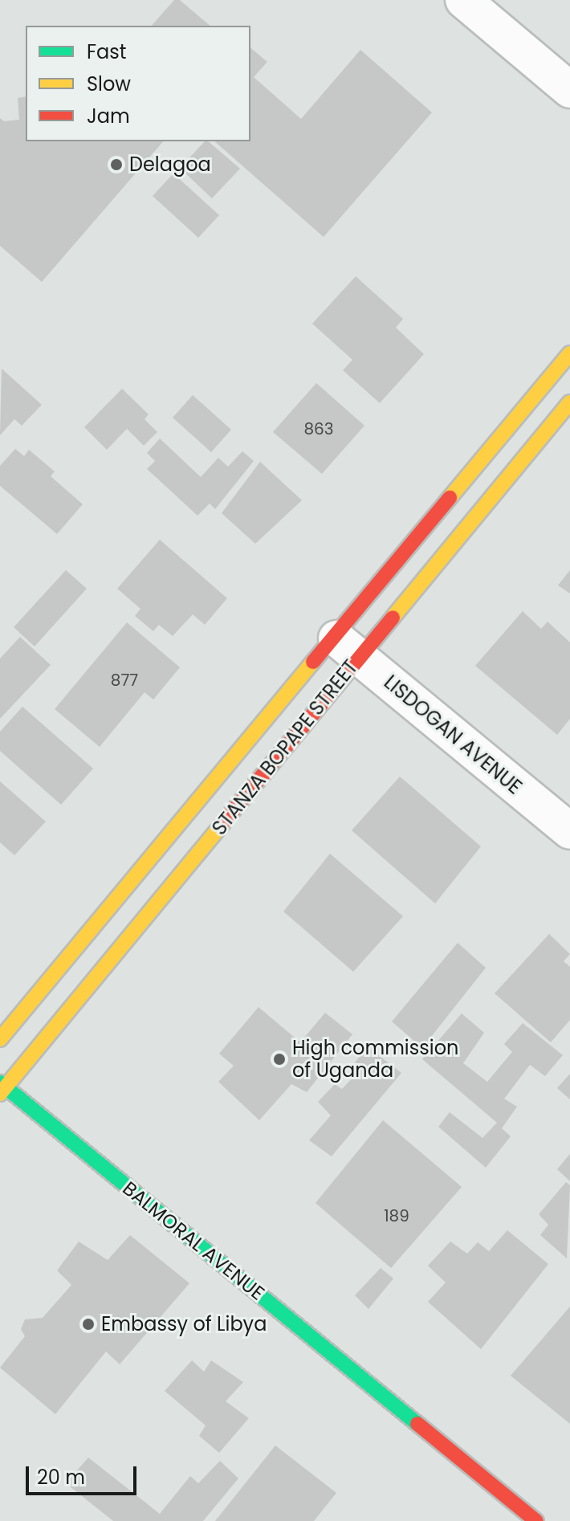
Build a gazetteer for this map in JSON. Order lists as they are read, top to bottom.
{
  "streets": {
    "main road": ["STANZA BOPAPE STREET", "BALMORAL AVENUE"],
    "street": ["LISDOGAN AVENUE"]
  },
  "crossings": [
    ["LISDOGAN AVENUE", "STANZA BOPAPE STREET"],
    ["STANZA BOPAPE STREET", "BALMORAL AVENUE"]
  ],
  "places": ["Delagoa", "High commission of Uganda", "Embassy of Libya"],
  "house_numbers": ["863", "877", "189"],
  "legend": ["Fast", "Slow", "Jam"],
  "scale_bar": "20 m"
}
